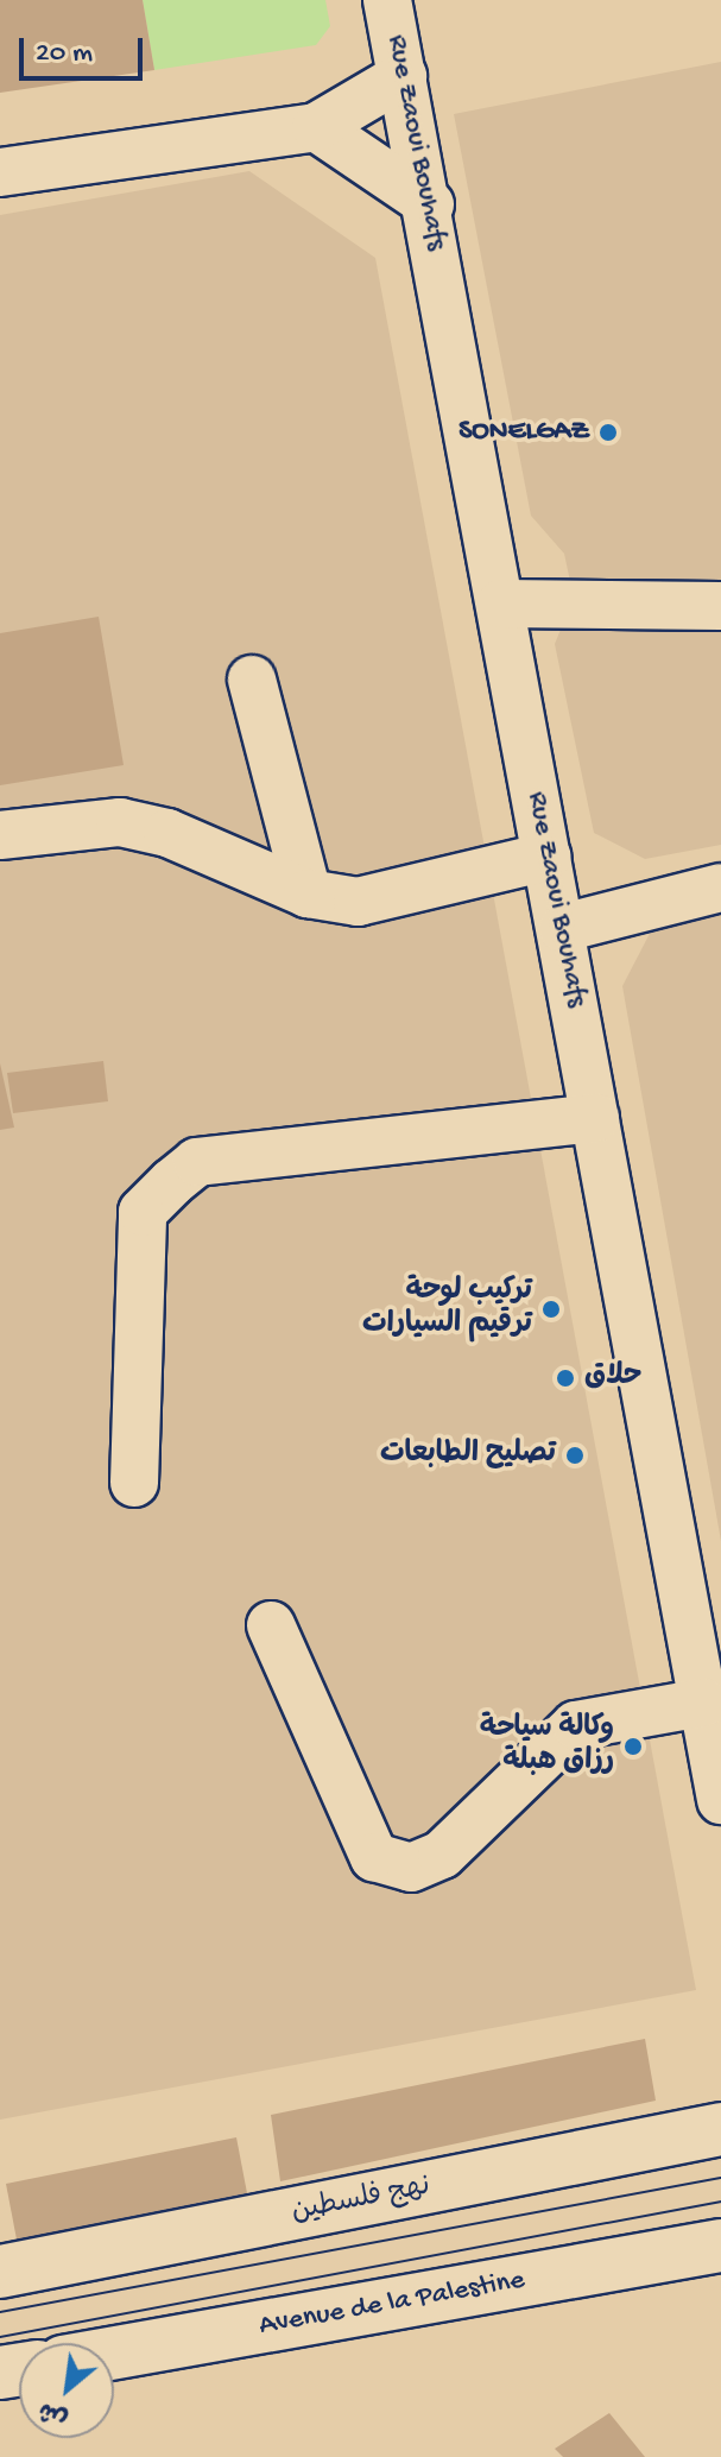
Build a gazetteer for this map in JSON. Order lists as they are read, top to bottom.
{
  "streets": {
    "main road": ["نهج فلسطين", "Avenue de la Palestine"],
    "street": ["Rue Zaoui Bouhafs"]
  },
  "places": [
    "SONELGAZ",
    "تركيب لوحة ترقيم السيارات",
    "حلاق",
    "تصليح الطابعات",
    "وكالة سياحة رزاق هبلة"
  ],
  "scale_bar": "20 m",
  "north": "bottom left"
}
